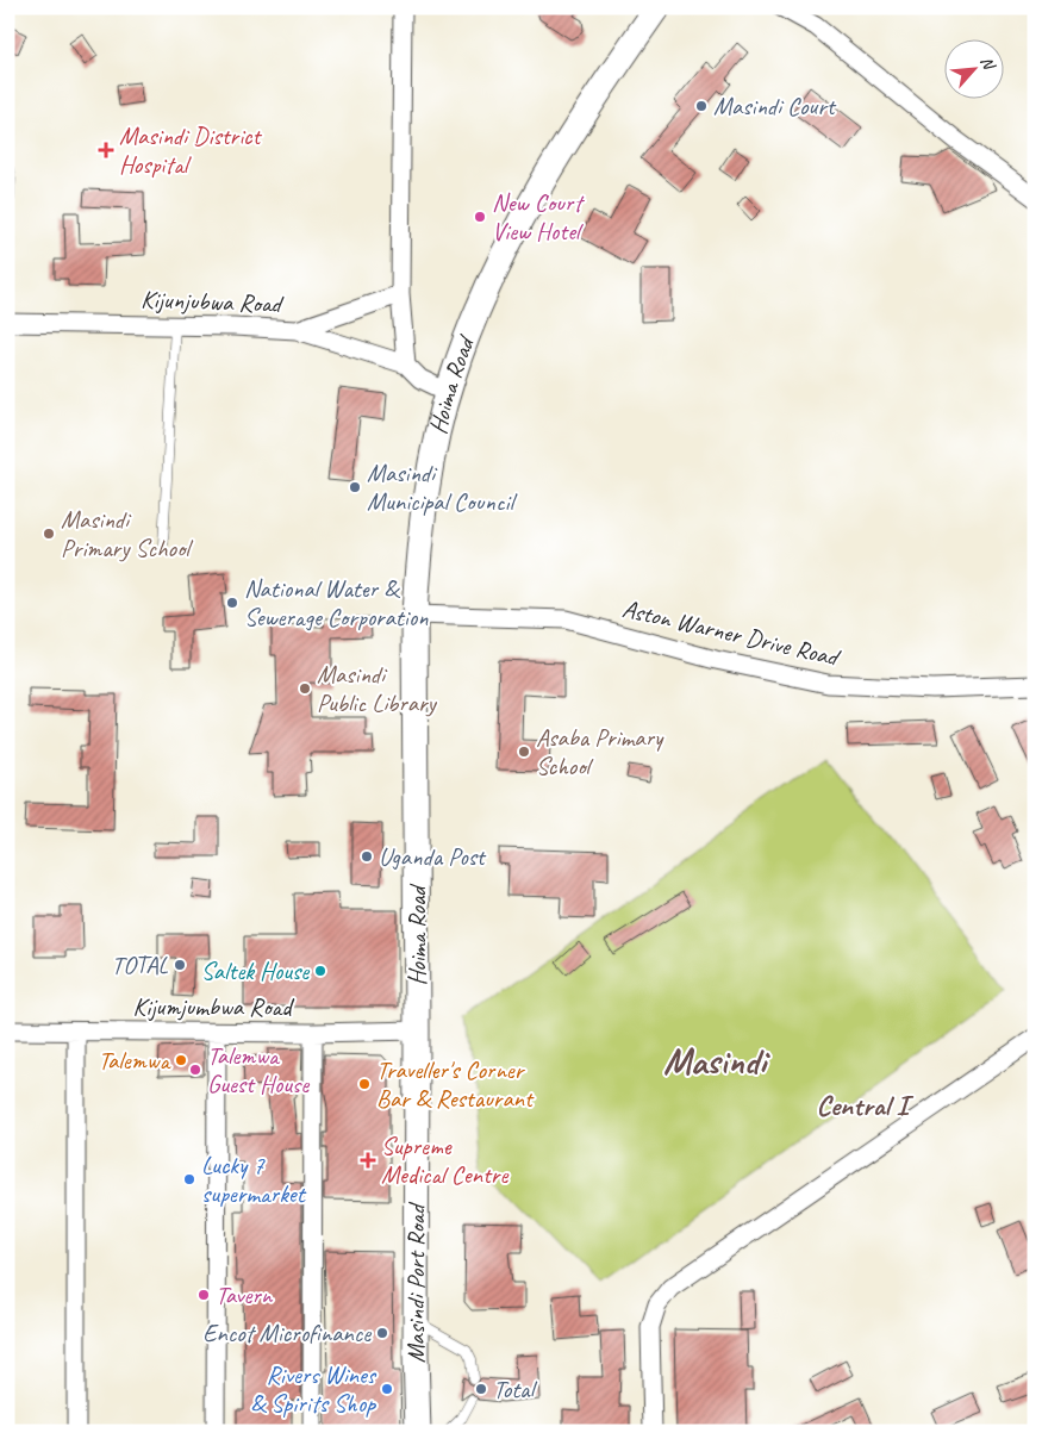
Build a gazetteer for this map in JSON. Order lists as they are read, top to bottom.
{
  "streets": {
    "main road": ["Hoima Road", "Masindi Port Road"],
    "street": ["Kijunjubwa Road", "Aston Warner Drive Road", "Kijumjumbwa Road"]
  },
  "crossings": [
    ["Hoima Road", "Aston Warner Drive Road"],
    ["Hoima Road", "Kijumjumbwa Road"],
    ["Hoima Road", "Masindi Port Road"],
    ["Kijumjumbwa Road", "Masindi Port Road"]
  ],
  "districts": ["Masindi", "Central I"],
  "places": {
    "other": [
      "Masindi Court",
      "New Court View Hotel",
      "Masindi Municipal Council",
      "Masindi Primary School",
      "National Water & Sewerage Corporation",
      "Masindi Public Library",
      "Asaba Primary School",
      "Uganda Post",
      "TOTAL",
      "Saltek House",
      "Talemwa",
      "Talemwa Guest House",
      "Traveller's Corner Bar & Restaurant",
      "Lucky 7 supermarket",
      "Tavern",
      "Encot Microfinance",
      "Rivers Wines & Spirits Shop",
      "Total"
    ],
    "health": ["Masindi District Hospital", "Supreme Medical Centre"]
  },
  "north": "top right"
}
